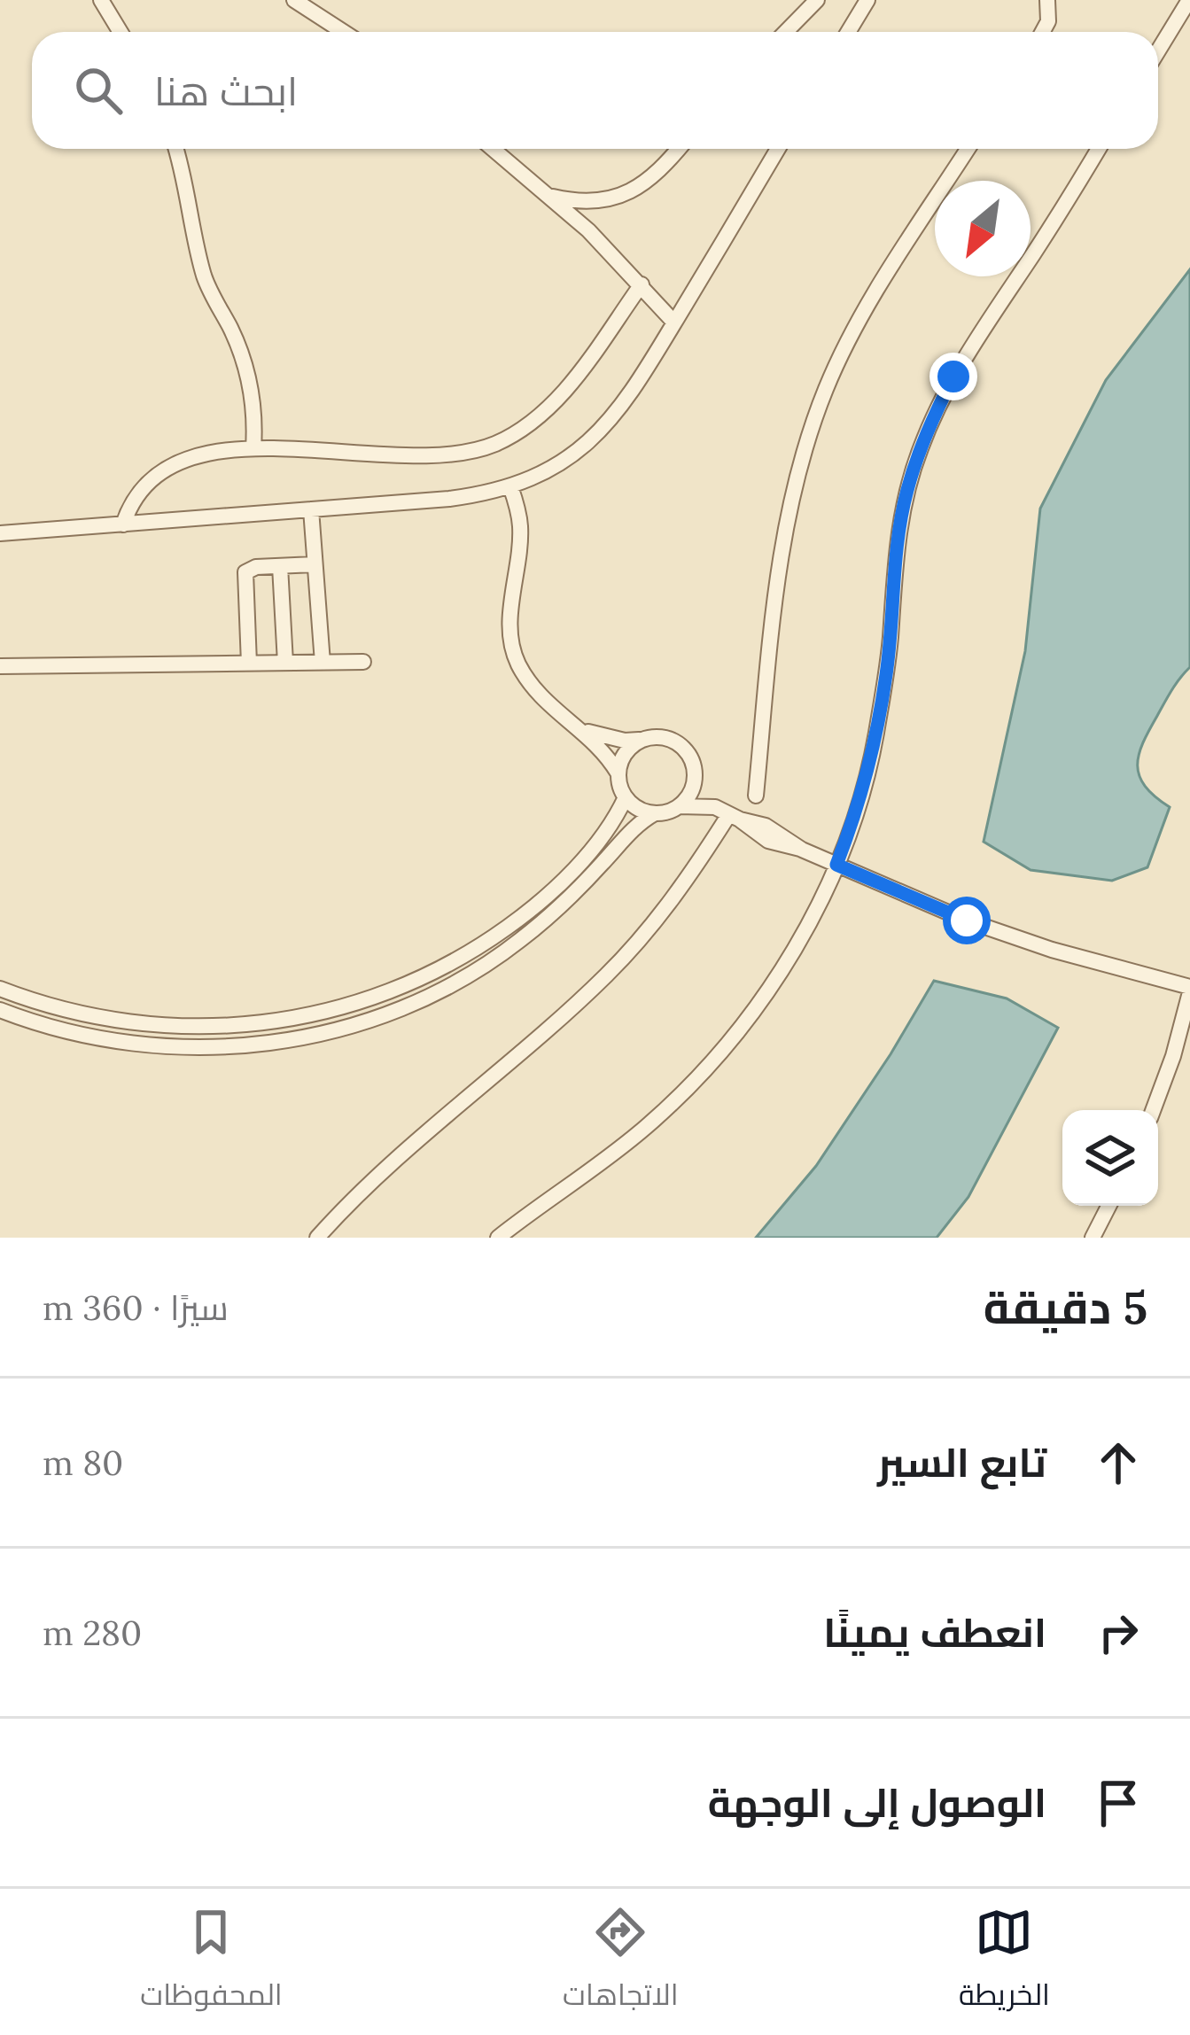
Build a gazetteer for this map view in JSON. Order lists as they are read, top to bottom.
{
  "north": "bottom left",
  "page": {
    "search": "ابحث هنا",
    "heading": ["5 دقيقة", "سيرًا · 360 m"],
    "list": [
      ["تابع السير", "80 m"],
      ["انعطف يمينًا", "280 m"],
      "الوصول إلى الوجهة"
    ],
    "nav": ["الخريطة", "الاتجاهات", "المحفوظات"]
  }
}
